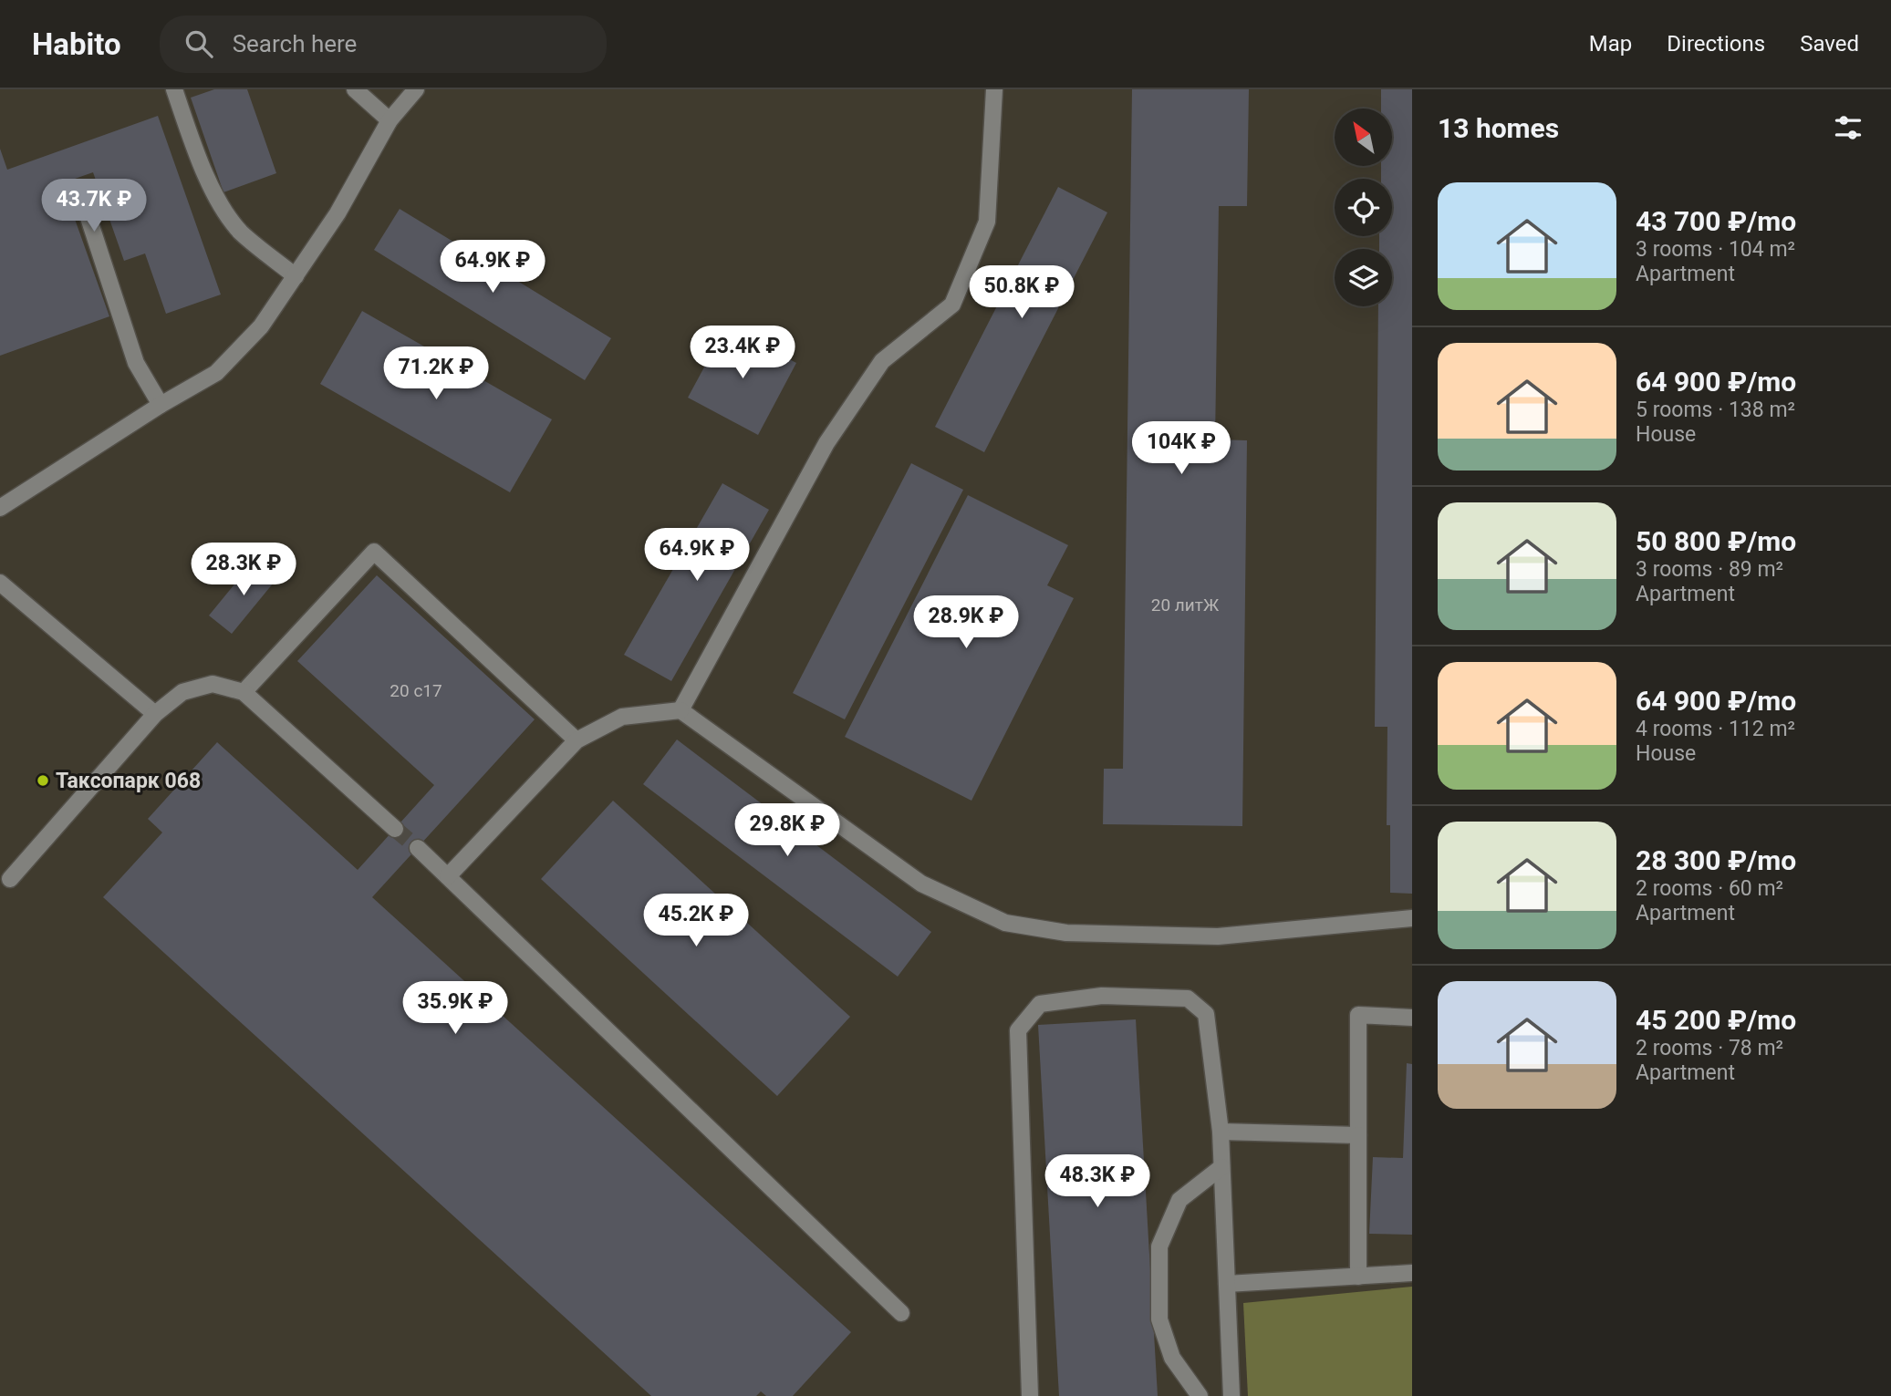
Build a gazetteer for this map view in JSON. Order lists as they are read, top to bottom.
{
  "places": ["Таксопарк 068"],
  "house_numbers": ["20 литЖ", "20 с17"],
  "north": "top left",
  "page": {
    "header": "Habito",
    "search": "Search here",
    "nav": ["Map", "Directions", "Saved"],
    "heading": "13 homes",
    "list": [
      {
        "name": "43 700 ₽/mo",
        "note": "3 rooms · 104 m² · Apartment"
      },
      {
        "name": "64 900 ₽/mo",
        "note": "5 rooms · 138 m² · House"
      },
      {
        "name": "50 800 ₽/mo",
        "note": "3 rooms · 89 m² · Apartment"
      },
      {
        "name": "64 900 ₽/mo",
        "note": "4 rooms · 112 m² · House"
      },
      {
        "name": "28 300 ₽/mo",
        "note": "2 rooms · 60 m² · Apartment"
      },
      {
        "name": "45 200 ₽/mo",
        "note": "2 rooms · 78 m² · Apartment"
      }
    ],
    "price": [
      "43.7K ₽",
      "64.9K ₽",
      "50.8K ₽",
      "23.4K ₽",
      "71.2K ₽",
      "104K ₽",
      "64.9K ₽",
      "28.3K ₽",
      "28.9K ₽",
      "29.8K ₽",
      "45.2K ₽",
      "35.9K ₽",
      "48.3K ₽"
    ]
  }
}
